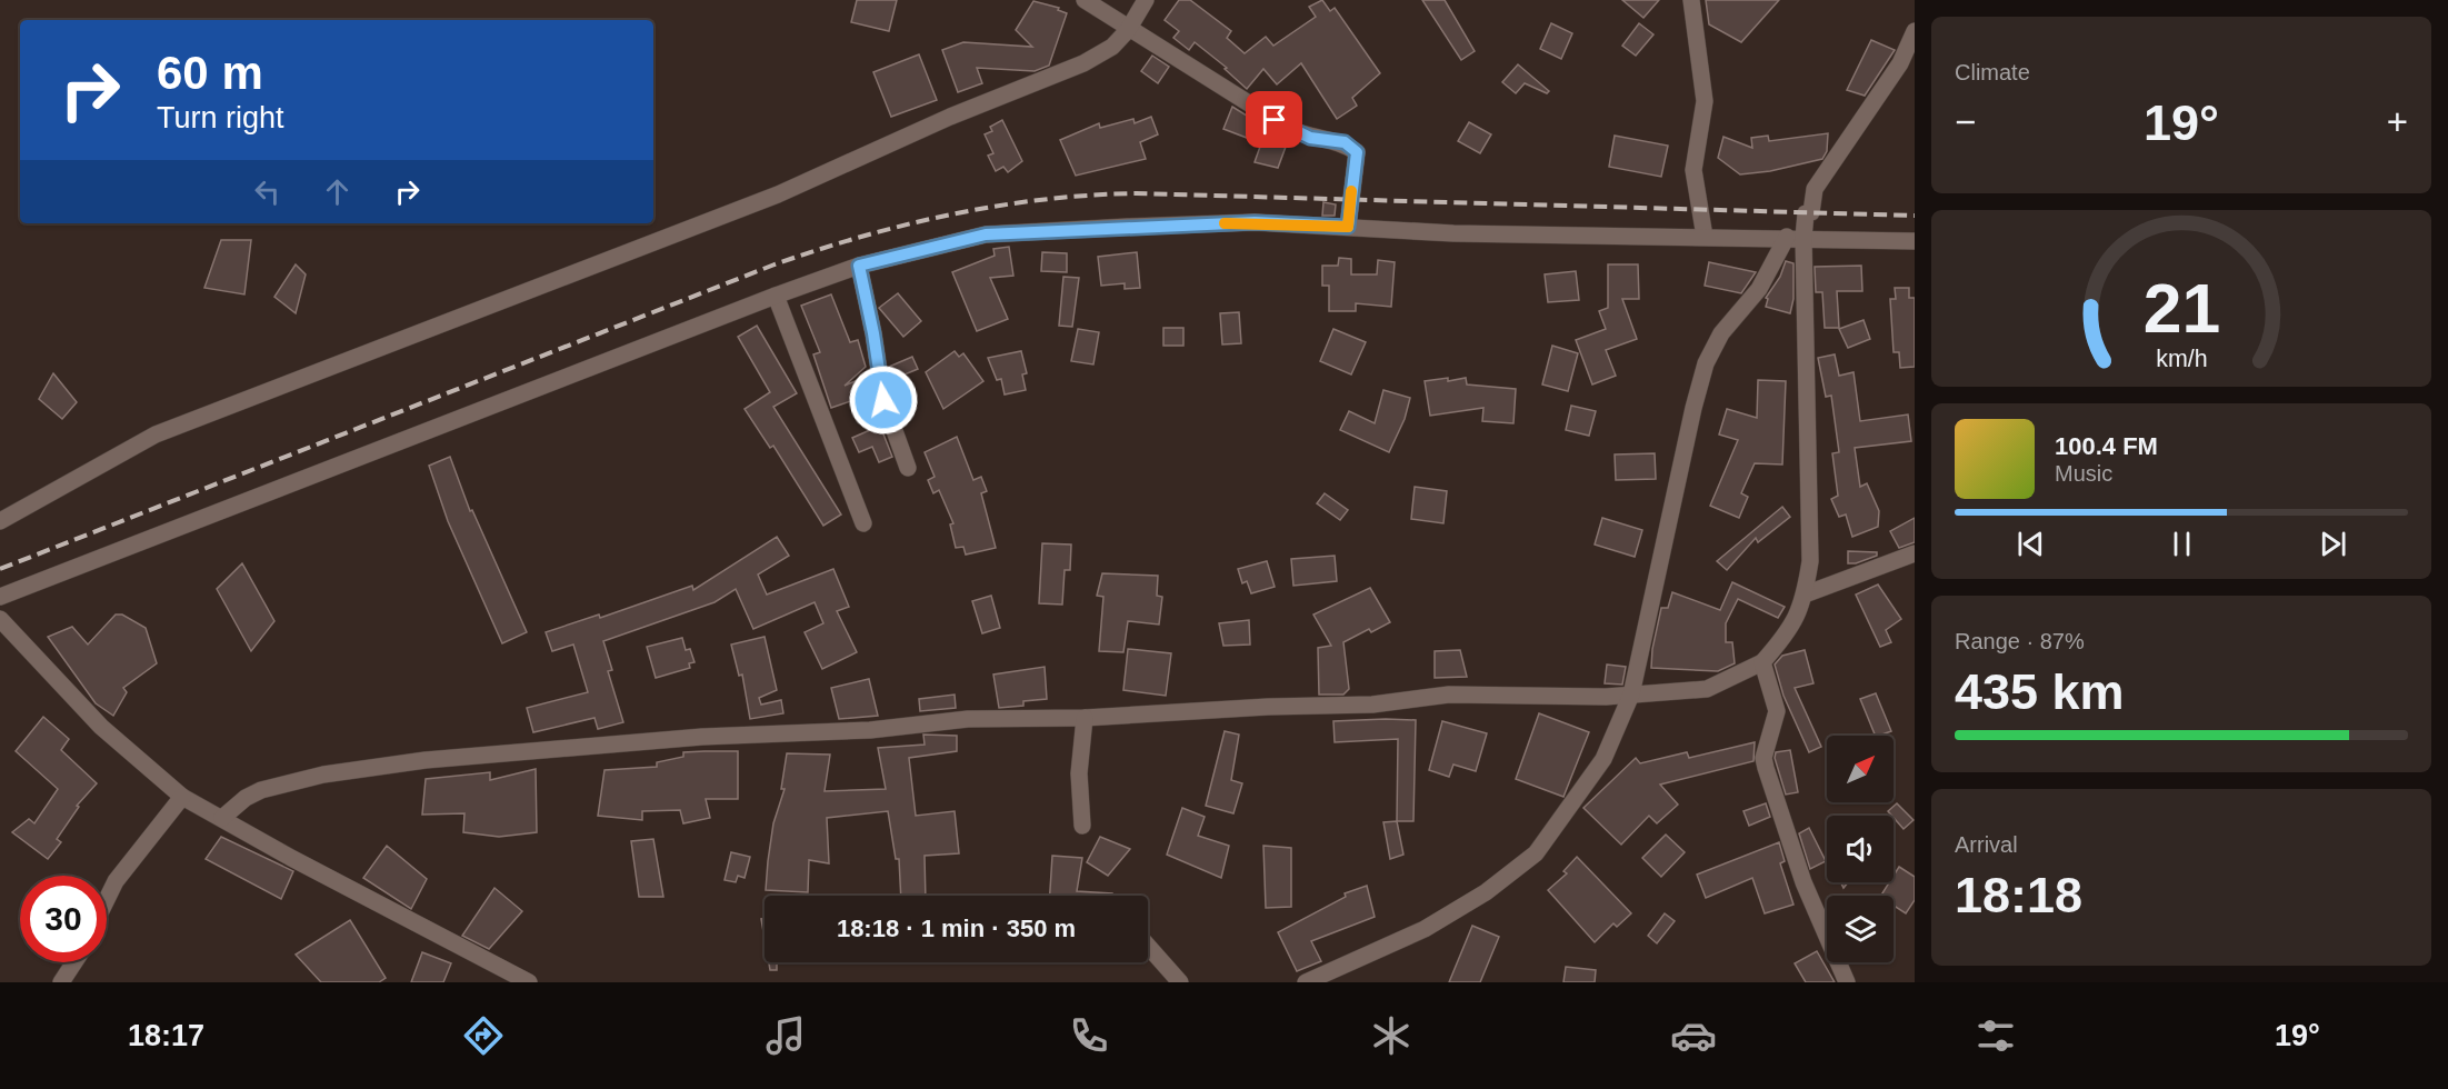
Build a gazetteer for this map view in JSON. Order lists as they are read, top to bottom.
{
  "north": "top right",
  "page": {
    "tile": [
      "Climate",
      ["Range · 87%", "435 km"],
      ["Arrival", "18:18"]
    ],
    "turn": ["60 m", "Turn right"],
    "heat": ["−", "19°", "+"],
    "song": ["100.4 FM", "Music"],
    "limit": "30",
    "trip": "18:18 · 1 min · 350 m",
    "tabs": ["18:17", "19°"],
    "gauge": ["21", "km/h"]
  }
}
